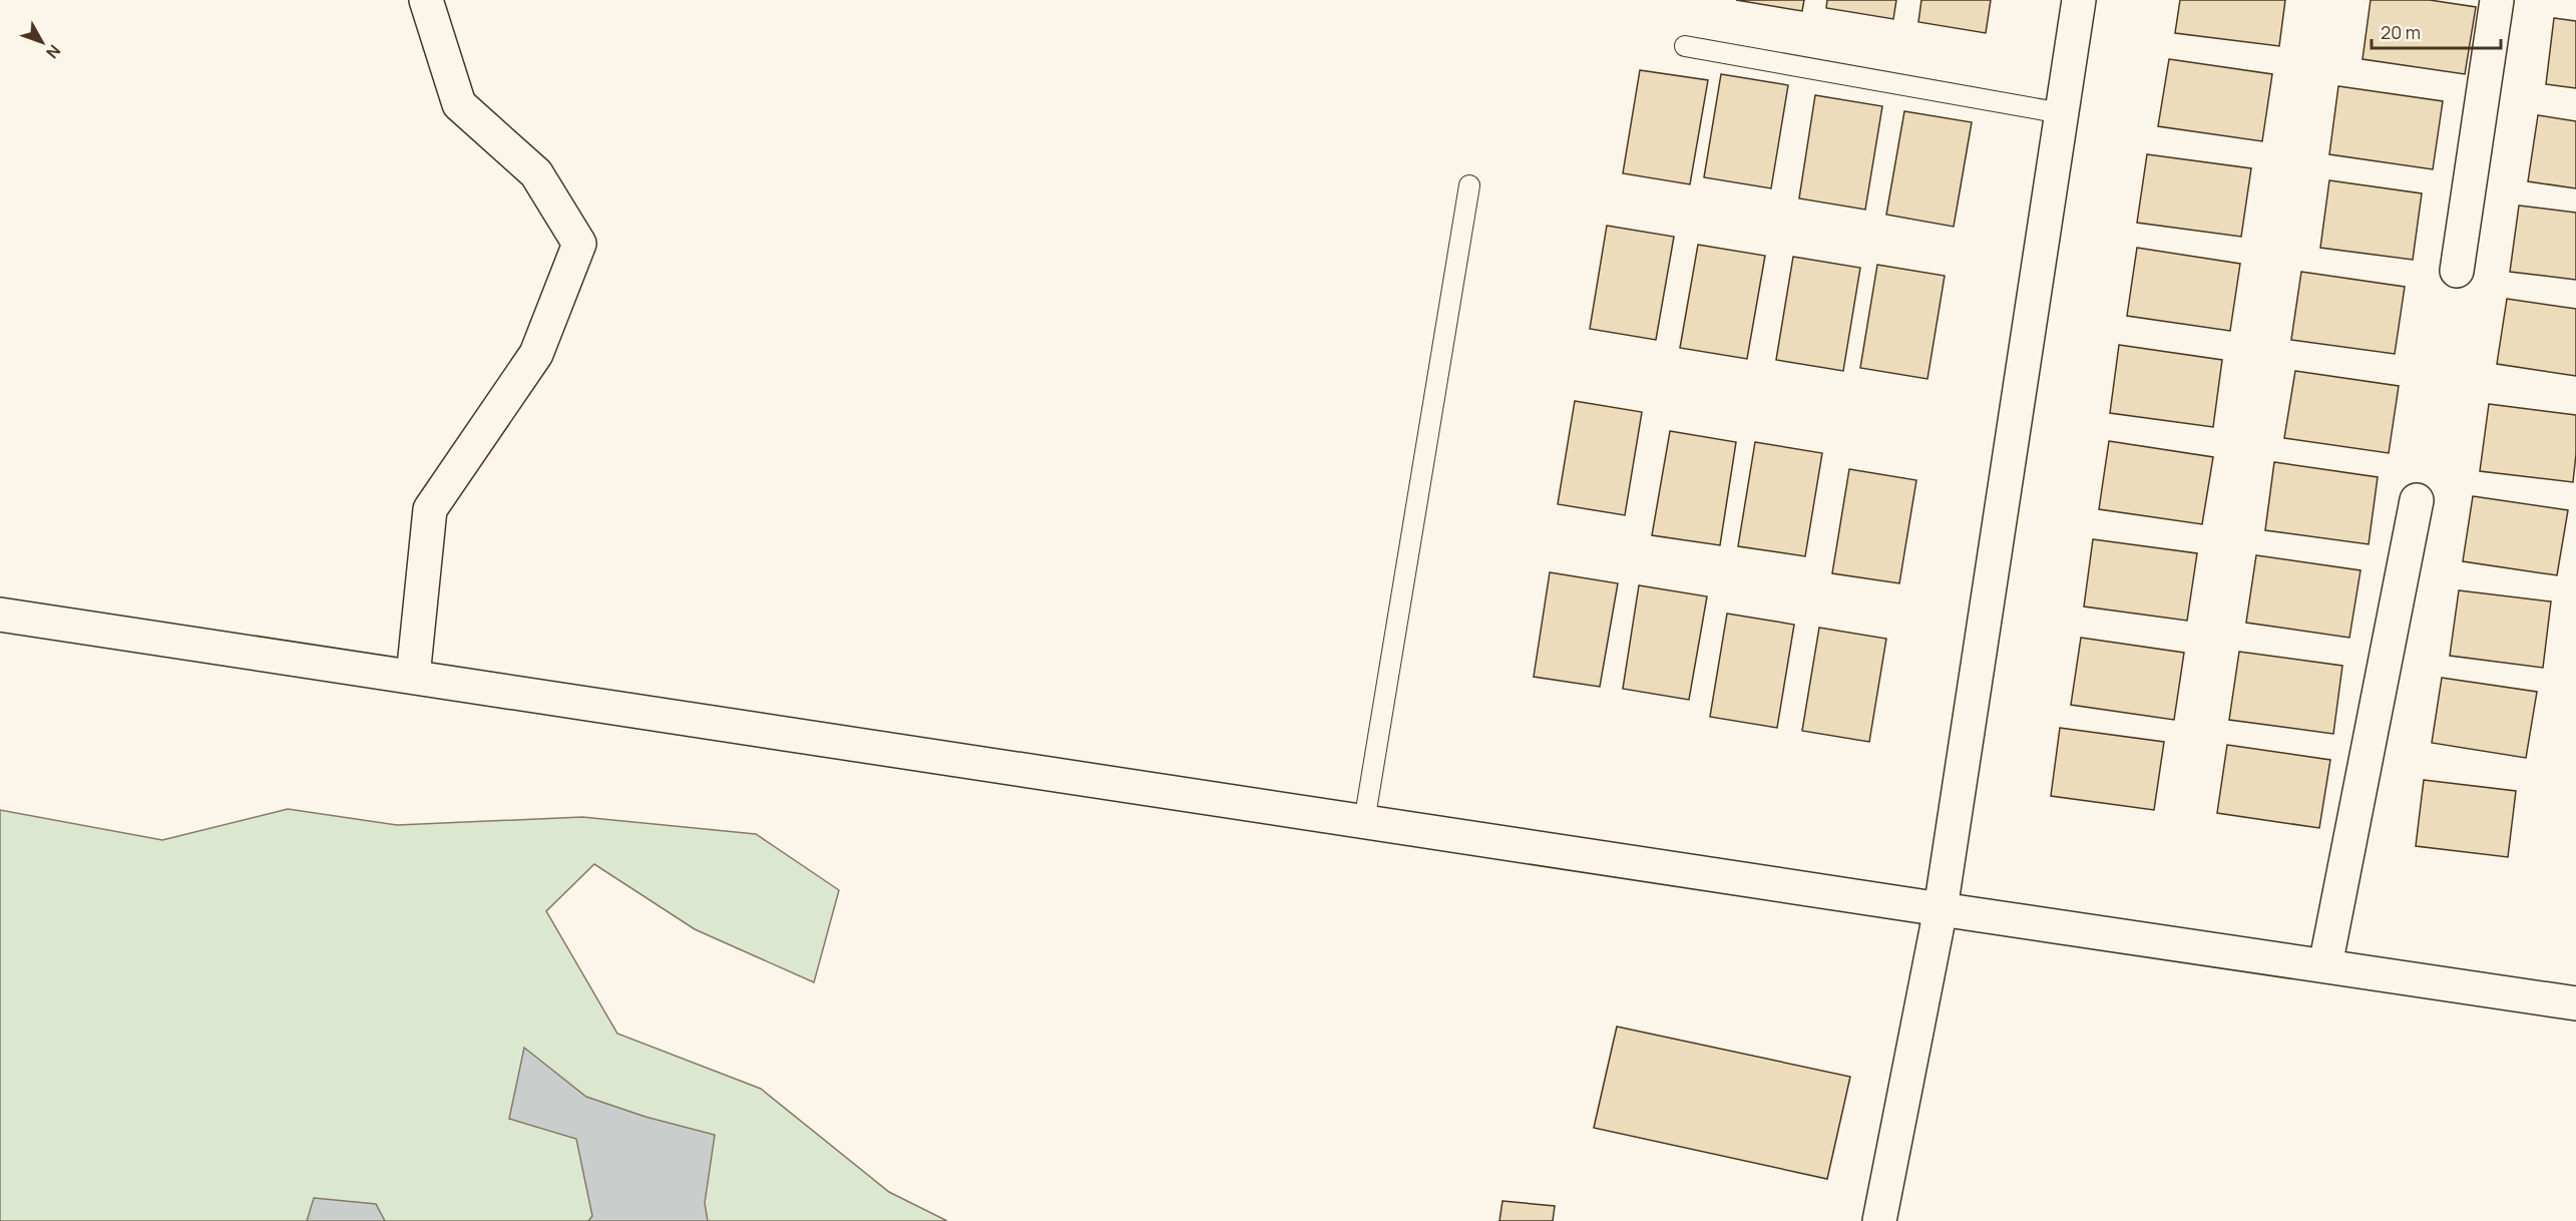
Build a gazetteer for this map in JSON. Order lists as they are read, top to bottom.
{
  "scale_bar": "20 m",
  "north": "bottom right"
}
